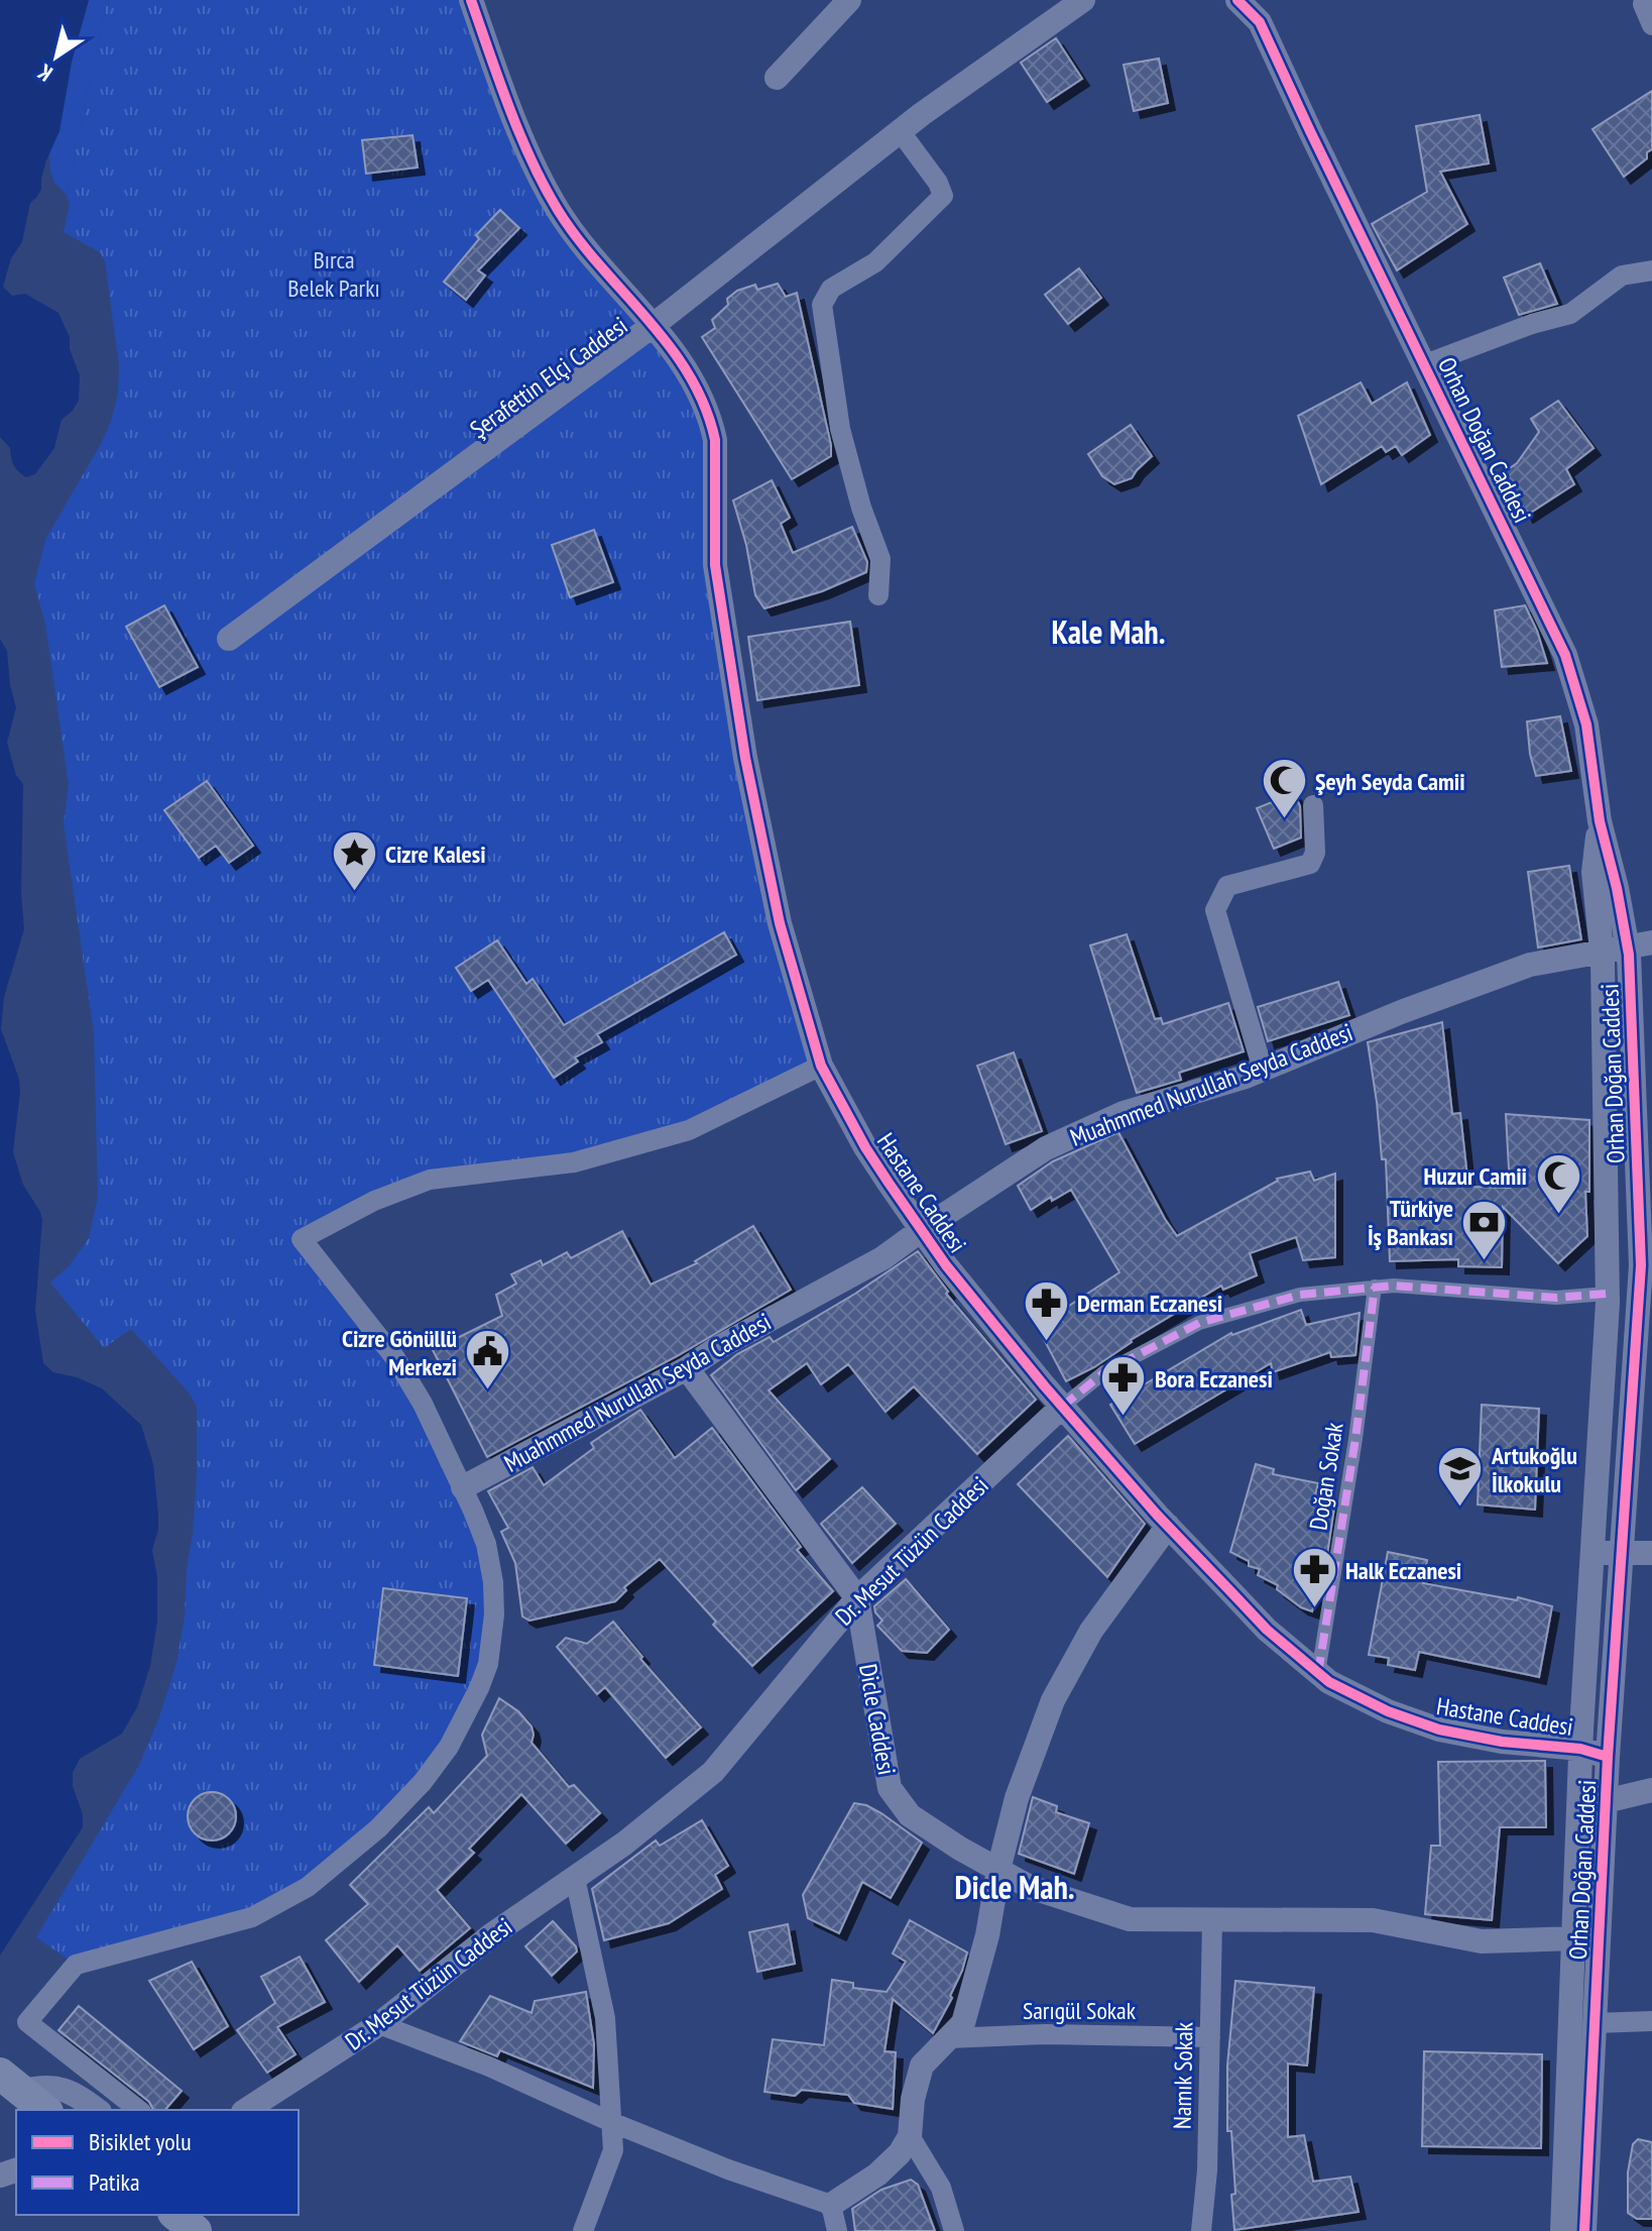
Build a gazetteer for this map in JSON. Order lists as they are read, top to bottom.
{
  "streets": {
    "street": [
      "Şerafettin Elçi Caddesi",
      "Orhan Doğan Caddesi",
      "Muahmmed Nurullah Seyda Caddesi",
      "Hastane Caddesi",
      "Doğan Sokak",
      "Dr. Mesut Tüzün Caddesi",
      "Dicle Caddesi",
      "Sarıgül Sokak",
      "Namık Sokak"
    ]
  },
  "crossings": [
    ["Şerafettin Elçi Caddesi", "Hastane Caddesi"],
    ["Orhan Doğan Caddesi", "Muahmmed Nurullah Seyda Caddesi"],
    ["Orhan Doğan Caddesi", "Hastane Caddesi"],
    ["Orhan Doğan Caddesi", "Dr. Mesut Tüzün Caddesi"],
    ["Orhan Doğan Caddesi", "Dicle Caddesi"],
    ["Muahmmed Nurullah Seyda Caddesi", "Hastane Caddesi"],
    ["Muahmmed Nurullah Seyda Caddesi", "Dicle Caddesi"],
    ["Hastane Caddesi", "Doğan Sokak"],
    ["Hastane Caddesi", "Dr. Mesut Tüzün Caddesi"],
    ["Doğan Sokak", "Dr. Mesut Tüzün Caddesi"],
    ["Dr. Mesut Tüzün Caddesi", "Dicle Caddesi"],
    ["Dicle Caddesi", "Namık Sokak"],
    ["Sarıgül Sokak", "Namık Sokak"]
  ],
  "districts": ["Kale Mah.", "Dicle Mah."],
  "parks": ["Bırca Belek Parkı"],
  "places": {
    "mosque": ["Şeyh Seyda Camii", "Huzur Camii"],
    "place": ["Cizre Kalesi"],
    "bank": ["Türkiye İş Bankası"],
    "pharmacy": ["Derman Eczanesi", "Bora Eczanesi", "Halk Eczanesi"],
    "public building": ["Cizre Gönüllü Merkezi"],
    "school or university": ["Artukoğlu İlkokulu"]
  },
  "legend": ["Bisiklet yolu", "Patika"],
  "north": "bottom left"
}
